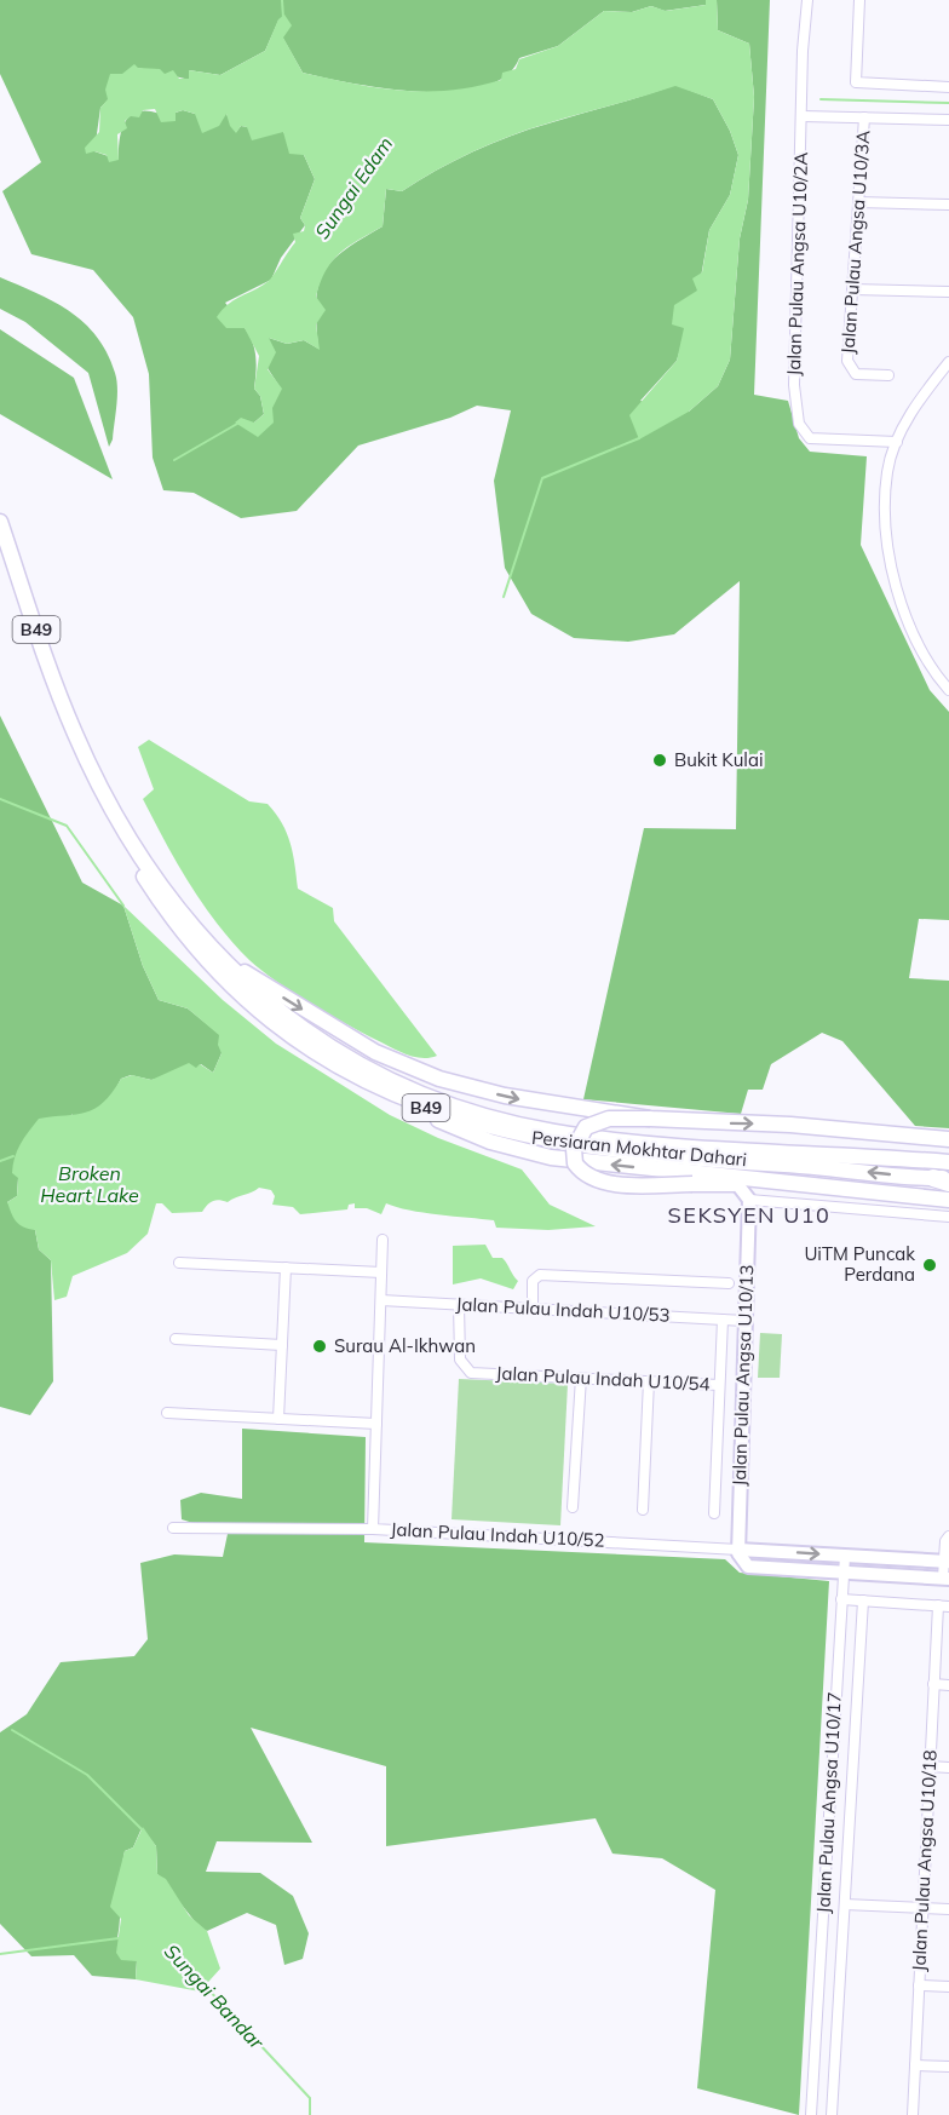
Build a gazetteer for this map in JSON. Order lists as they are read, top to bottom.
{
  "streets": {
    "main road": ["B49", "Persiaran Mokhtar Dahari"],
    "street": [
      "Jalan Pulau Angsa U10/3A",
      "Jalan Pulau Angsa U10/2A",
      "Jalan Pulau Indah U10/53",
      "Jalan Pulau Angsa U10/13",
      "Jalan Pulau Indah U10/54",
      "Jalan Pulau Indah U10/52",
      "Jalan Pulau Angsa U10/17",
      "Jalan Pulau Angsa U10/18"
    ]
  },
  "crossings": [
    ["B49", "Persiaran Mokhtar Dahari"],
    ["Jalan Pulau Indah U10/53", "Jalan Pulau Angsa U10/13"],
    ["Jalan Pulau Indah U10/53", "Jalan Pulau Indah U10/54"],
    ["Jalan Pulau Indah U10/53", "Jalan Pulau Indah U10/52"],
    ["Jalan Pulau Angsa U10/13", "Jalan Pulau Indah U10/52"]
  ],
  "districts": ["SEKSYEN U10"],
  "water": ["Sungai Edam", "Broken Heart Lake", "Sungai Bandar"],
  "places": ["Bukit Kulai", "UiTM Puncak Perdana", "Surau Al-Ikhwan"]
}
